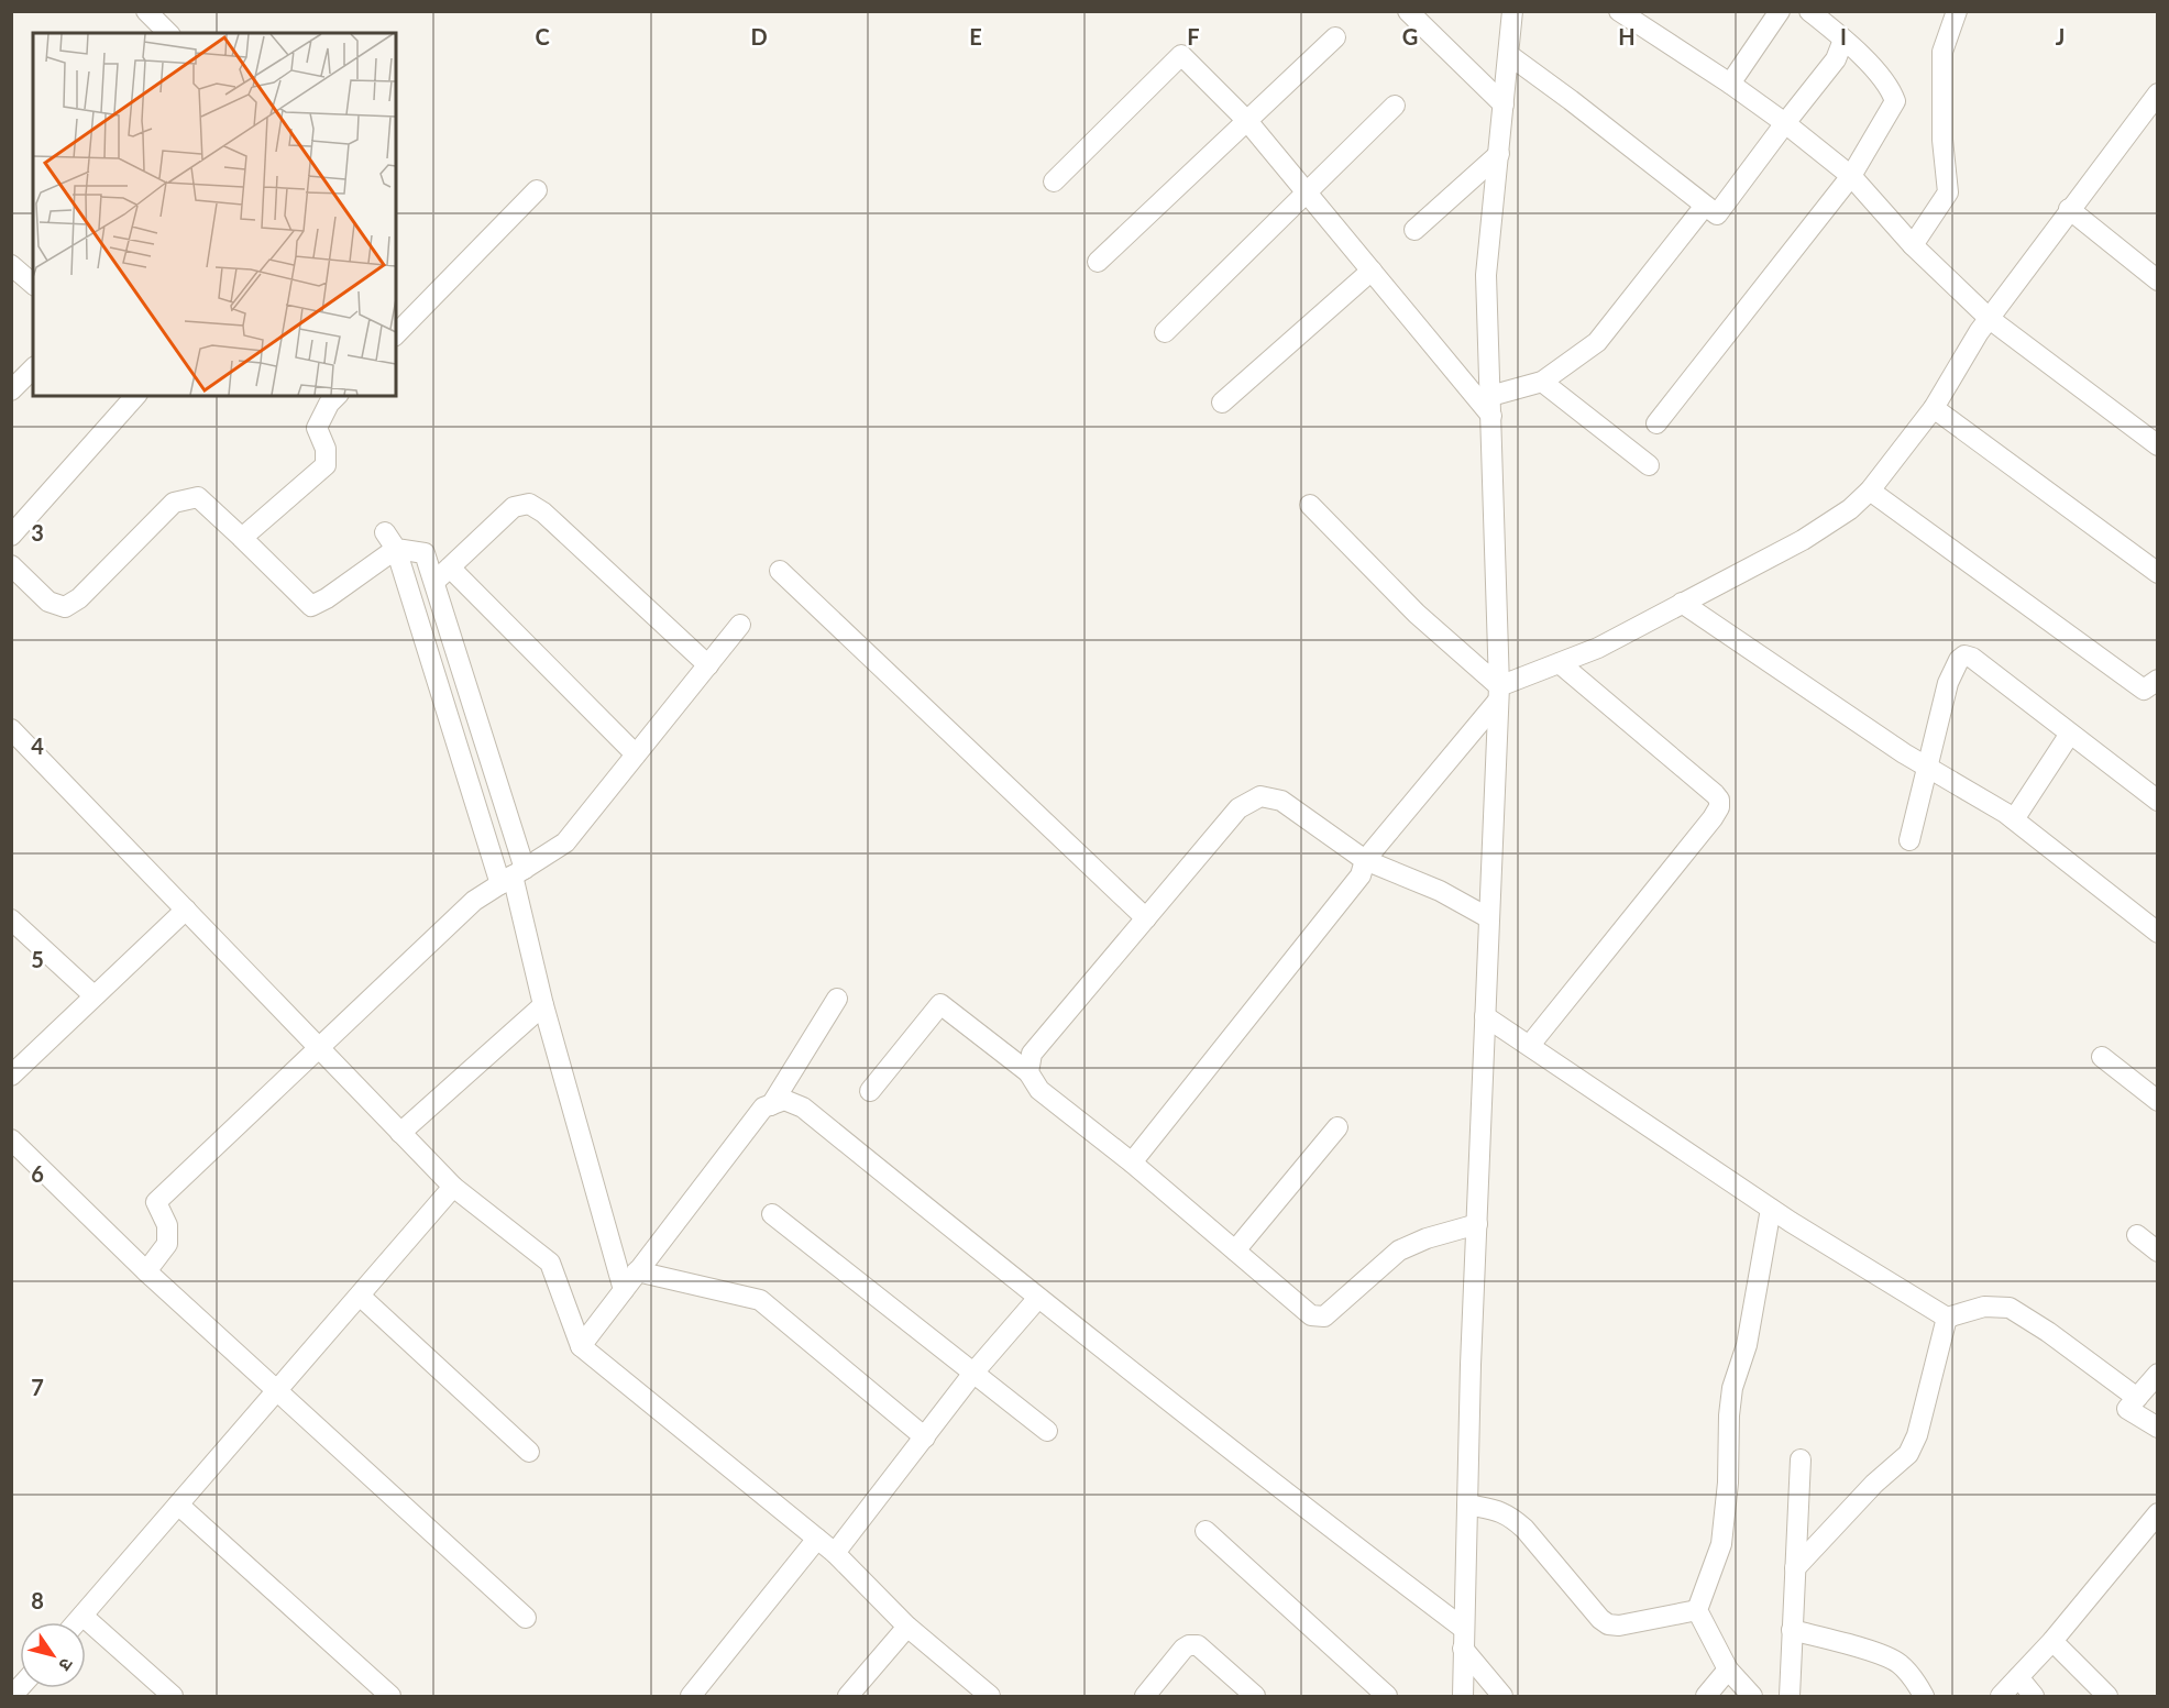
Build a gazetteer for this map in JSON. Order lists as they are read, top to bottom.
{
  "north": "bottom right",
  "grid": {
    "columns": [
      "C",
      "D",
      "E",
      "F",
      "G",
      "H",
      "I",
      "J"
    ],
    "rows": [
      "3",
      "4",
      "5",
      "6",
      "7",
      "8"
    ]
  }
}
